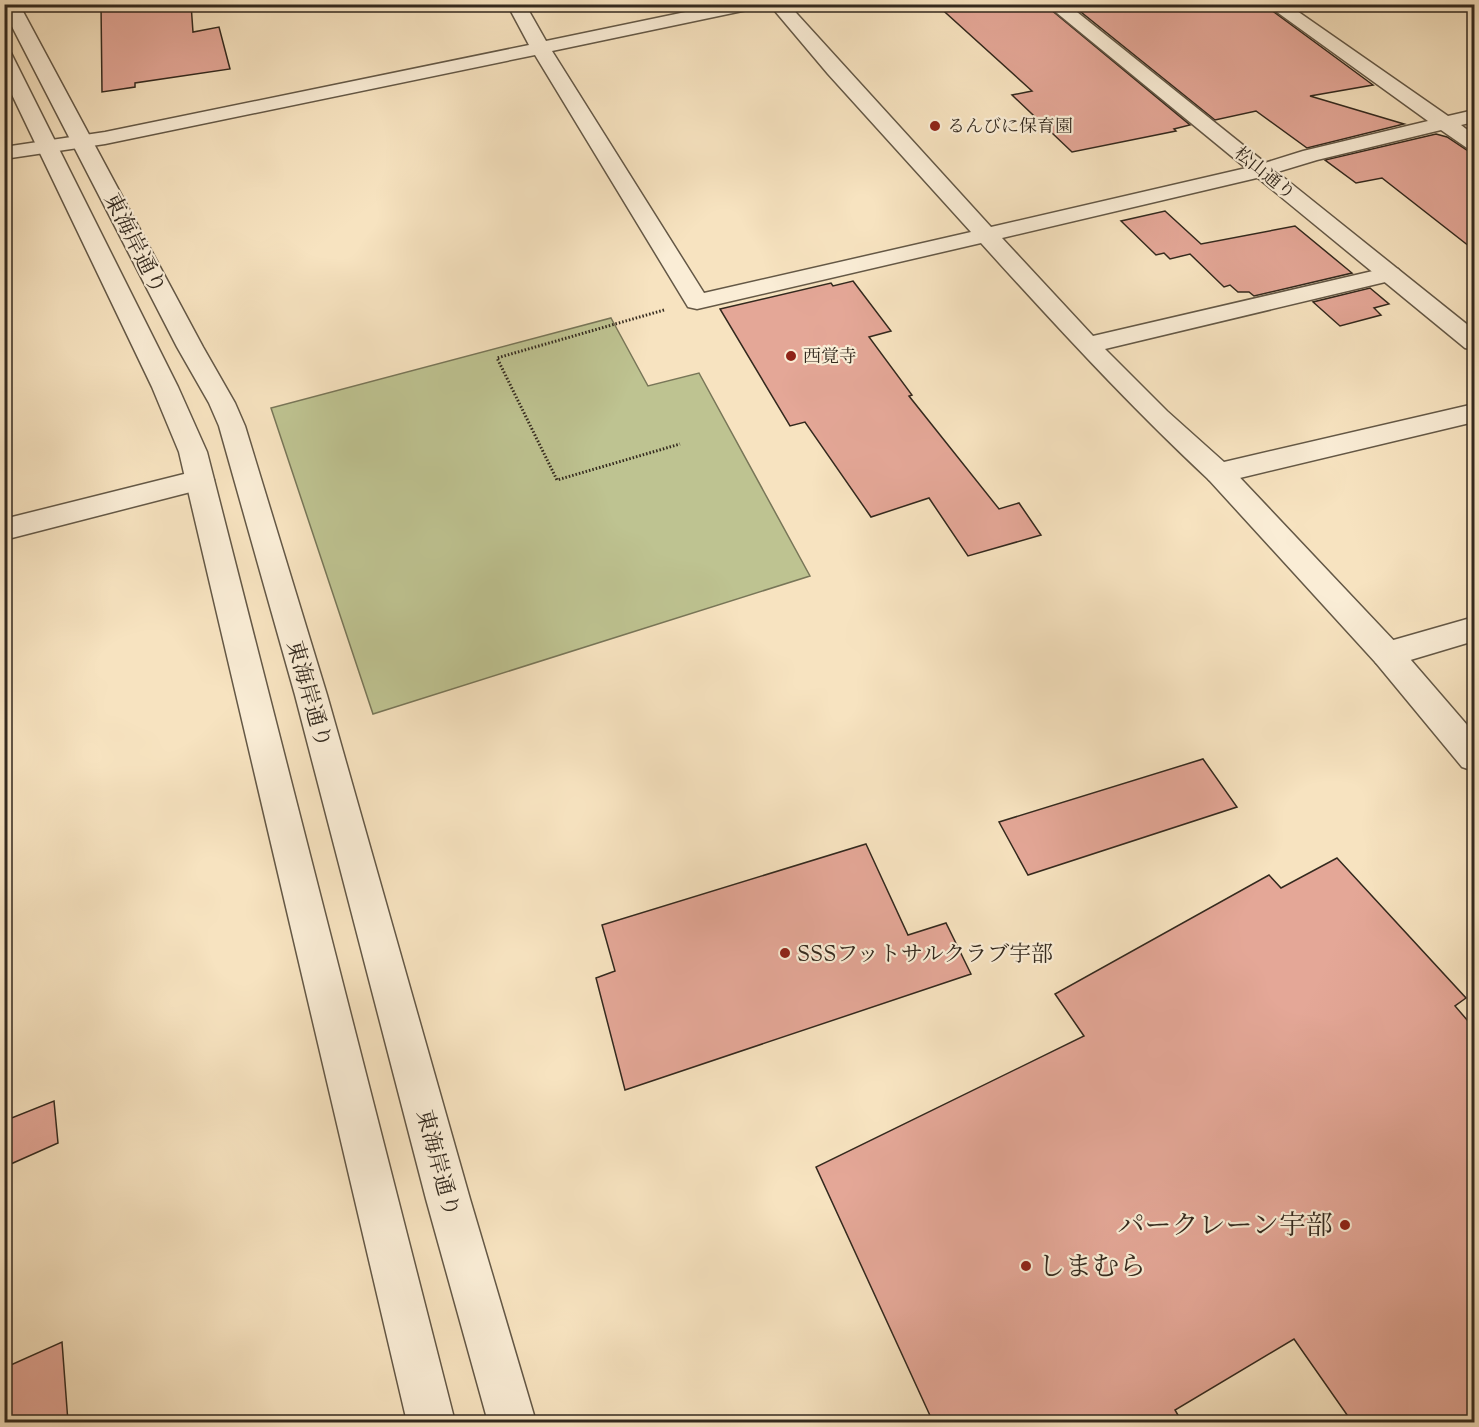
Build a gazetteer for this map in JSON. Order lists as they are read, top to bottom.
{
  "streets": {
    "street": ["松山通り", "東海岸通り"]
  },
  "places": [
    "るんびに保育園",
    "西覚寺",
    "SSSフットサルクラブ宇部",
    "パークレーン宇部",
    "しまむら"
  ]
}
